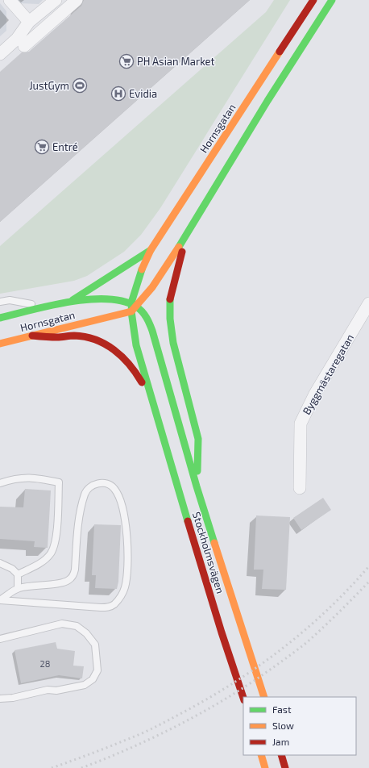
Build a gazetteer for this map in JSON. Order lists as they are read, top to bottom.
{
  "streets": {
    "main road": ["Hornsgatan", "Stockholmsvägen"],
    "street": ["Byggmästaregatan"]
  },
  "crossings": [
    ["Hornsgatan", "Stockholmsvägen"]
  ],
  "places": {
    "supermarket": ["PH Asian Market", "Entré"],
    "sports": ["JustGym"],
    "hospital": ["Evidia"]
  },
  "house_numbers": ["28"],
  "legend": ["Fast", "Slow", "Jam"]
}
